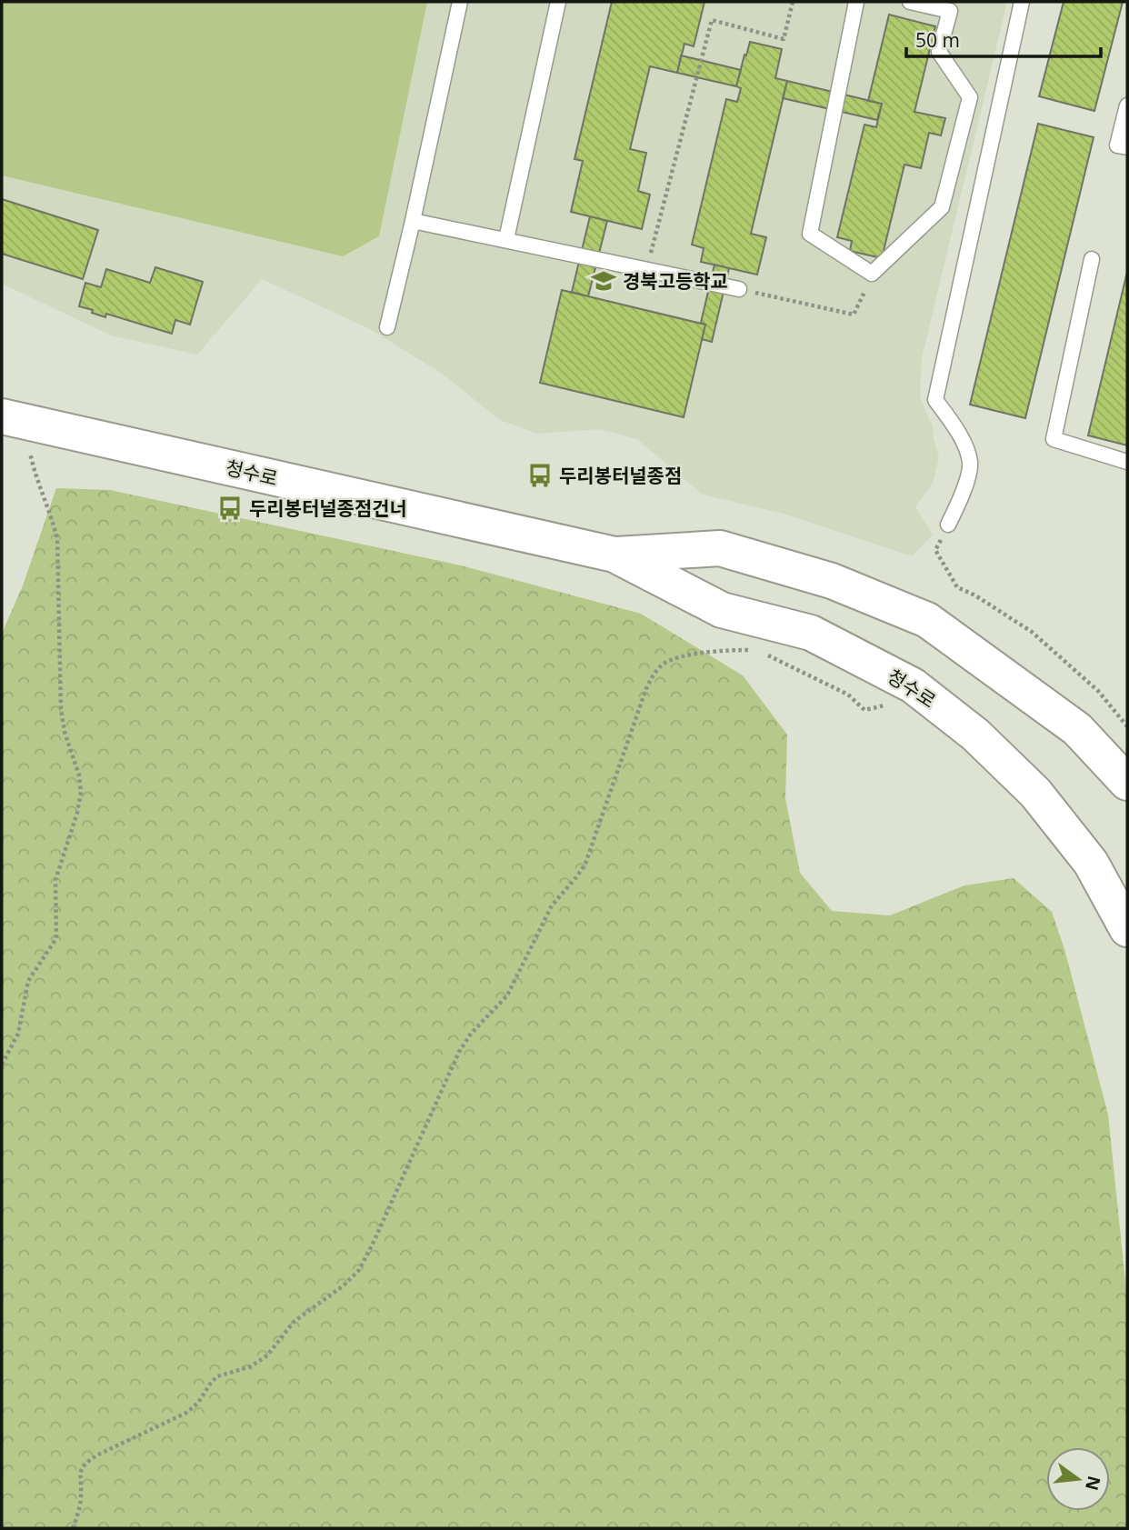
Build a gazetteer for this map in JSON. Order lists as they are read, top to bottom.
{
  "streets": {
    "main road": ["청수로"]
  },
  "places": {
    "school or university": ["경북고등학교"],
    "bus stop": ["두리봉터널종점", "두리봉터널종점건너"]
  },
  "scale_bar": "50 m",
  "north": "right"
}
